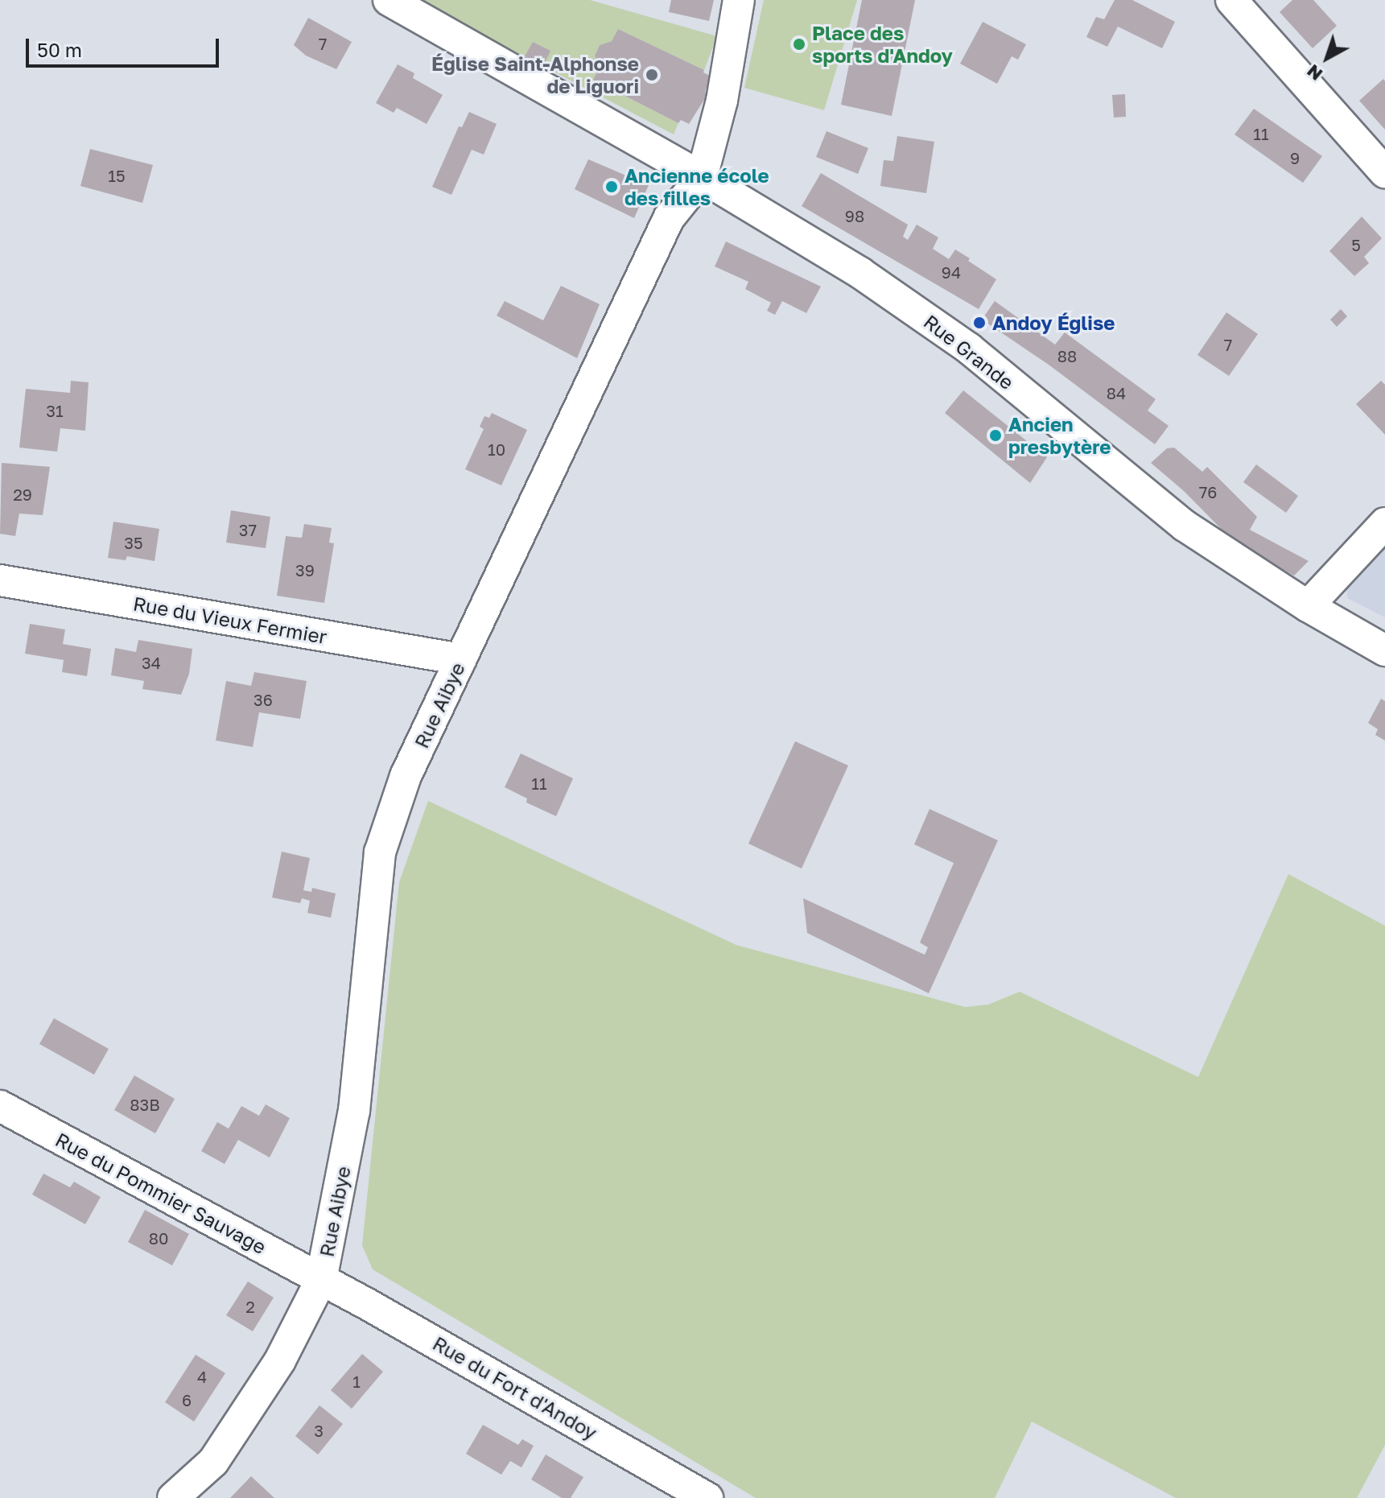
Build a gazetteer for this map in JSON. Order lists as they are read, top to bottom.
{
  "streets": {
    "street": [
      "Rue Grande",
      "Rue du Vieux Fermier",
      "Rue Aibye",
      "Rue du Pommier Sauvage",
      "Rue du Fort d'Andoy"
    ]
  },
  "crossings": [
    ["Rue Grande", "Rue Aibye"],
    ["Rue du Vieux Fermier", "Rue Aibye"],
    ["Rue Aibye", "Rue du Pommier Sauvage"],
    ["Rue Aibye", "Rue du Fort d'Andoy"],
    ["Rue du Pommier Sauvage", "Rue du Fort d'Andoy"]
  ],
  "places": [
    "Place des sports d'Andoy",
    "Église Saint-Alphonse de Liguori",
    "Ancienne école des filles",
    "Andoy Église",
    "Ancien presbytère"
  ],
  "house_numbers": [
    "7",
    "11",
    "9",
    "15",
    "98",
    "5",
    "94",
    "7",
    "88",
    "84",
    "31",
    "10",
    "76",
    "29",
    "37",
    "35",
    "39",
    "34",
    "36",
    "11",
    "83B",
    "80",
    "2",
    "4",
    "1",
    "6",
    "3"
  ],
  "scale_bar": "50 m",
  "north": "bottom left"
}
